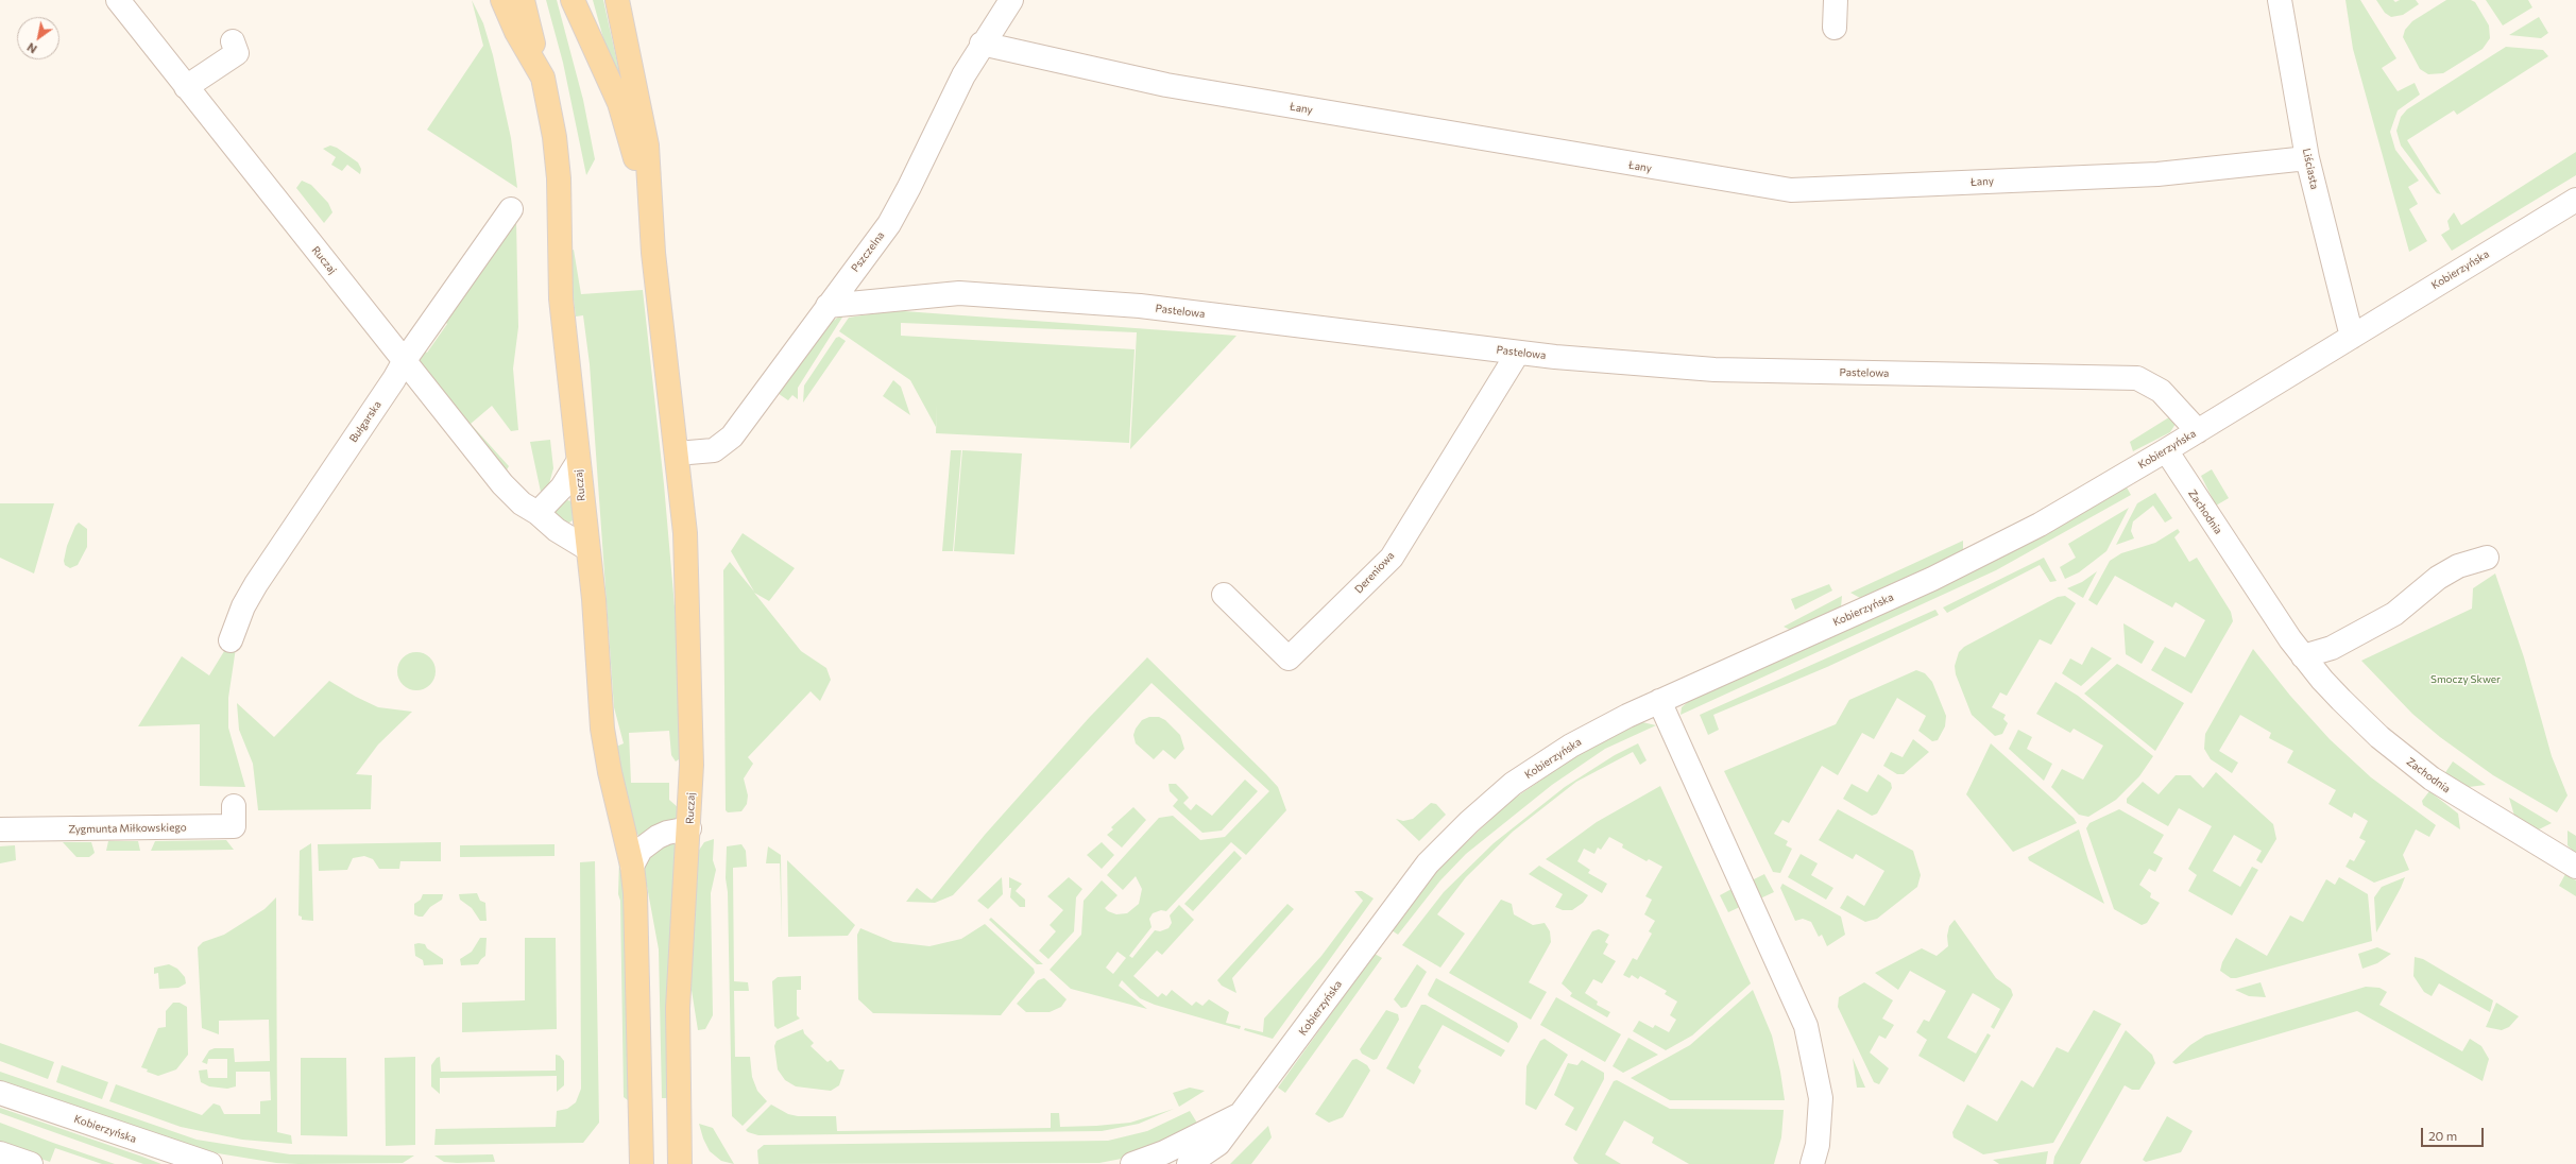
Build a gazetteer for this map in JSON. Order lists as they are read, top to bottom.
{
  "streets": {
    "main road": ["Ruczaj"],
    "street": [
      "Łany",
      "Liściasta",
      "Pszczelna",
      "Kobierzyńska",
      "Pastelowa",
      "Bułgarska",
      "Zachodnia",
      "Dereniowa",
      "Zygmunta Miłkowskiego"
    ]
  },
  "crossings": [
    ["Łany", "Liściasta"],
    ["Łany", "Pszczelna"],
    ["Liściasta", "Kobierzyńska"],
    ["Pszczelna", "Ruczaj"],
    ["Pszczelna", "Pastelowa"],
    ["Ruczaj", "Bułgarska"],
    ["Kobierzyńska", "Pastelowa"],
    ["Kobierzyńska", "Zachodnia"],
    ["Pastelowa", "Dereniowa"]
  ],
  "parks": ["Smoczy Skwer"],
  "scale_bar": "20 m",
  "north": "bottom left"
}
